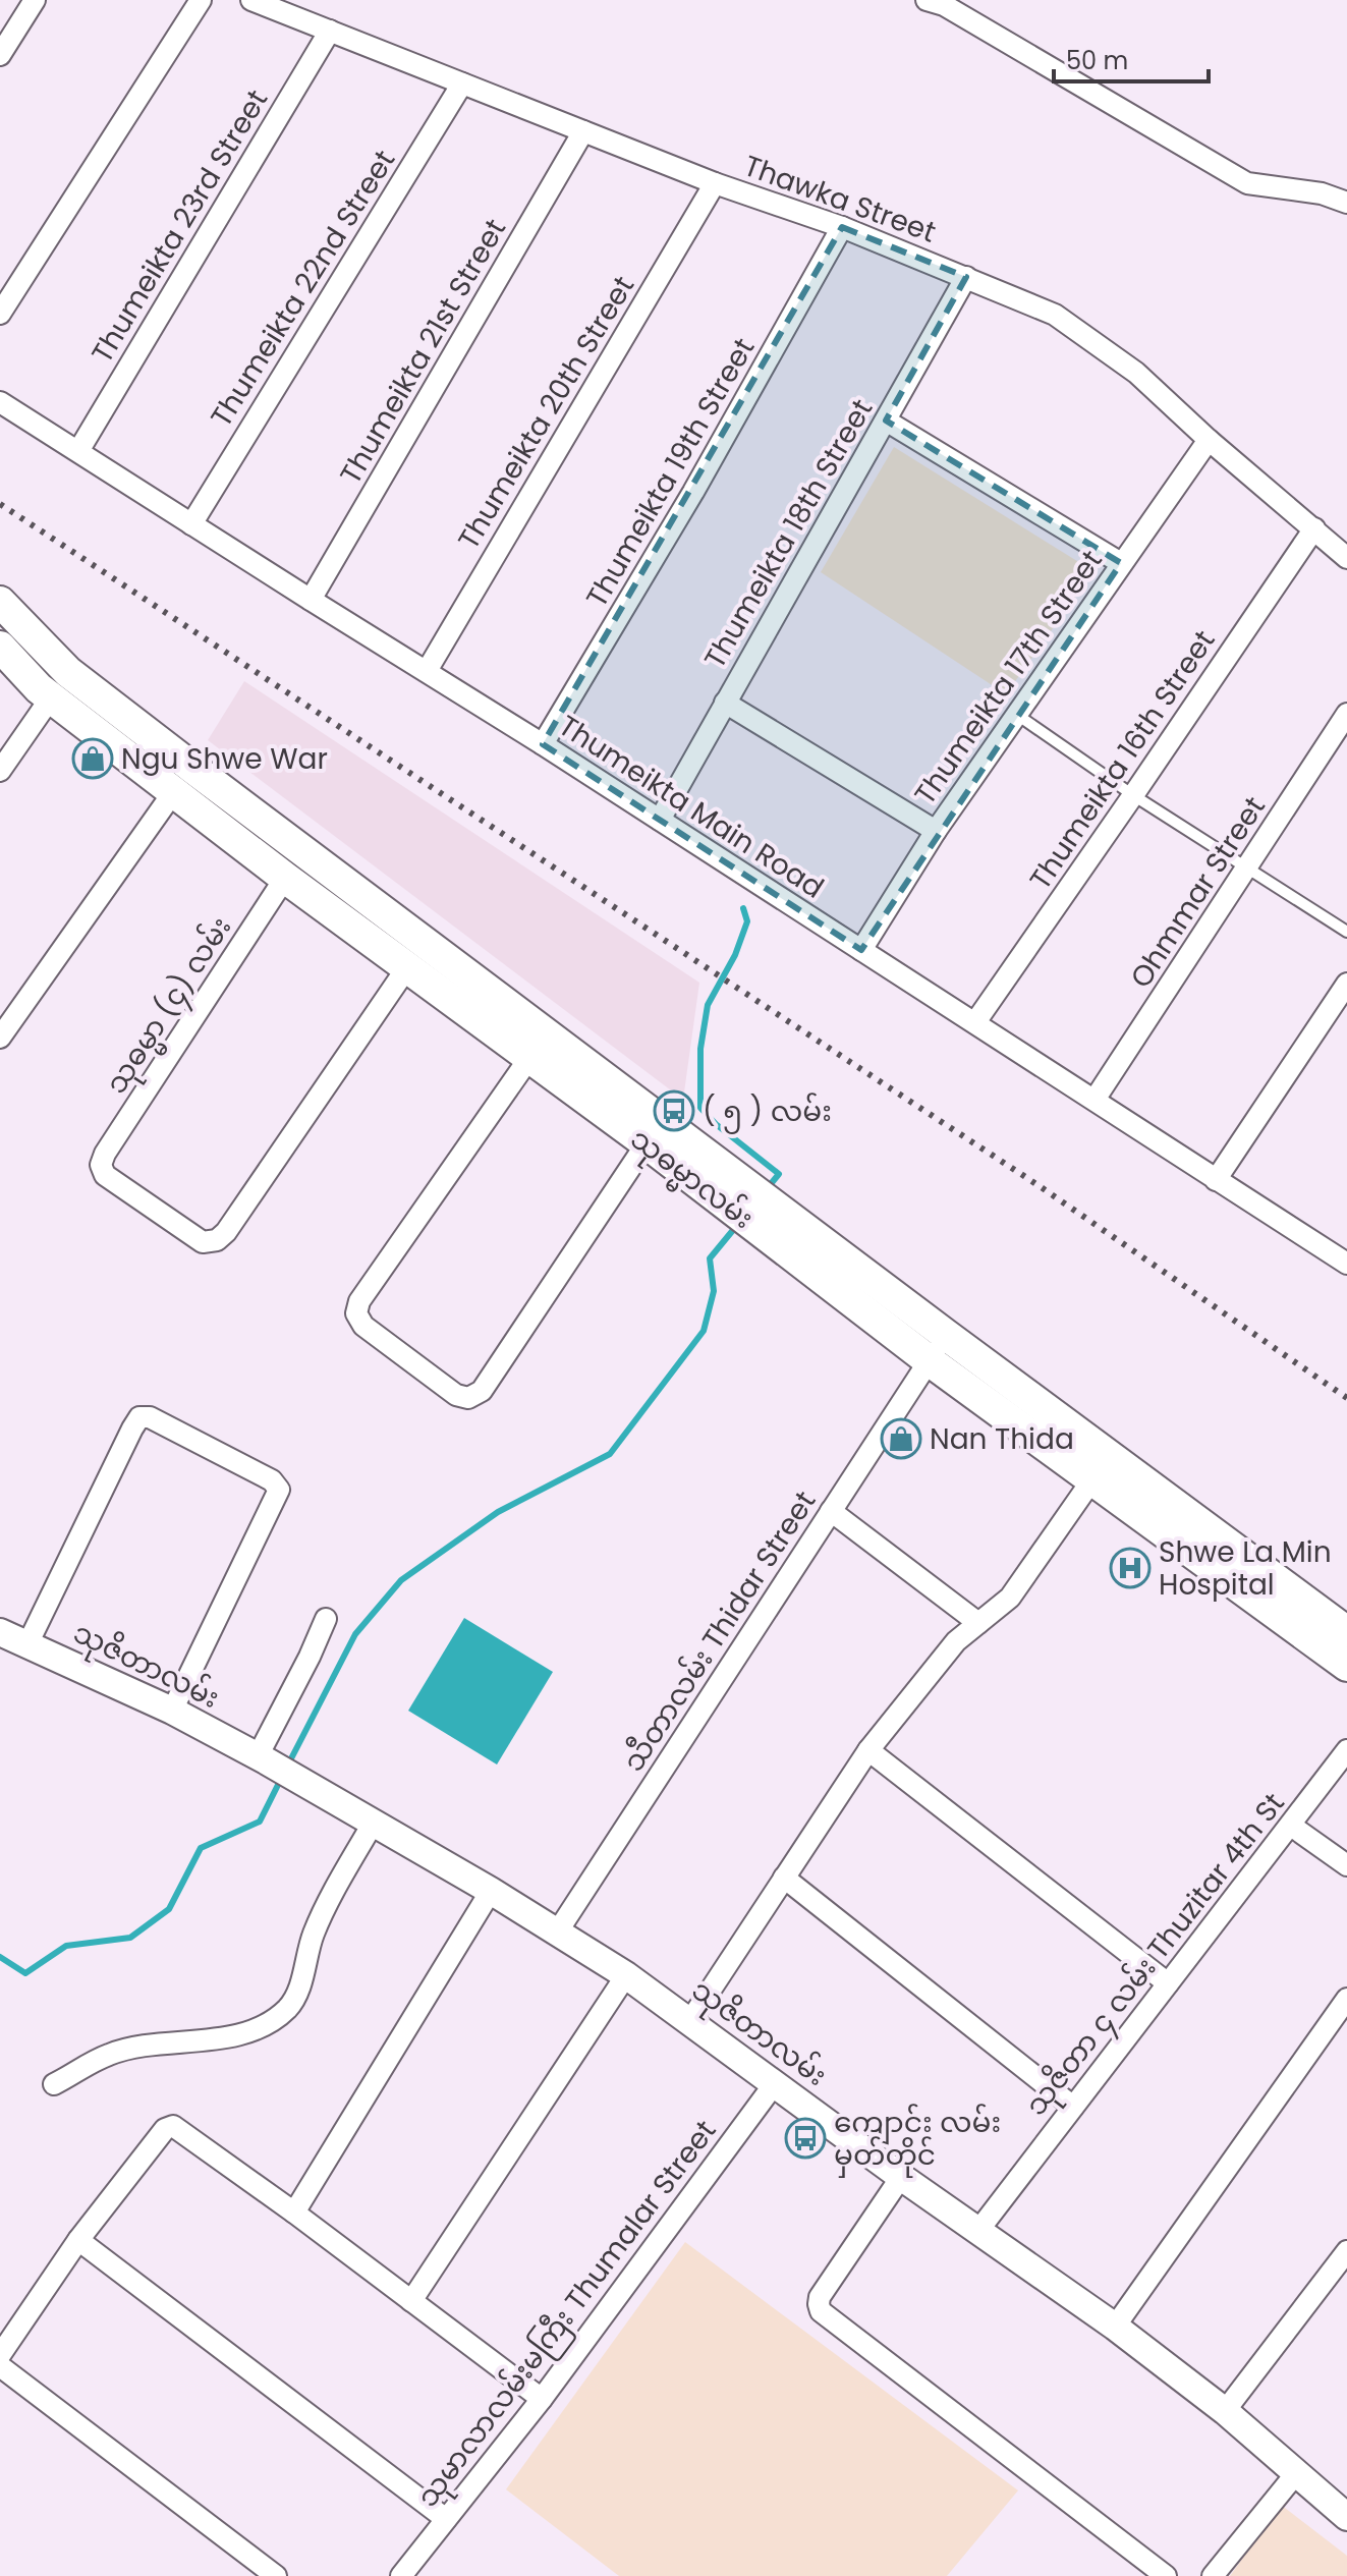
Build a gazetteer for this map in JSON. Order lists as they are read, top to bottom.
{
  "streets": {
    "main road": ["သုဓမ္မာလမ်း", "သုဇိတာလမ်း"],
    "street": [
      "Thawka Street",
      "Thumeikta 23rd Street",
      "Thumeikta 22nd Street",
      "Thumeikta 21st Street",
      "Thumeikta 20th Street",
      "Thumeikta 19th Street",
      "Thumeikta 18th Street",
      "Thumeikta 17th Street",
      "Thumeikta 16th Street",
      "Thumeikta Main Road",
      "Ohmmar Street",
      "သုဓမ္မာ (၄) လမ်း",
      "သီတာလမ်း Thidar Street",
      "သုဇိတာ ၄ လမ်း Thuzitar 4th St",
      "သုမာလာလမ်းမကြီး Thumalar Street"
    ]
  },
  "crossings": [
    ["Thawka Street", "Thumeikta 23rd Street"],
    ["Thawka Street", "Thumeikta 22nd Street"],
    ["Thawka Street", "Thumeikta 21st Street"],
    ["Thawka Street", "Thumeikta 20th Street"],
    ["Thawka Street", "Thumeikta 19th Street"],
    ["Thawka Street", "Thumeikta 18th Street"],
    ["Thawka Street", "Thumeikta 17th Street"],
    ["Thawka Street", "Thumeikta 16th Street"],
    ["Thumeikta 23rd Street", "Thumeikta Main Road"],
    ["Thumeikta 22nd Street", "Thumeikta Main Road"],
    ["Thumeikta 21st Street", "Thumeikta Main Road"],
    ["Thumeikta 20th Street", "Thumeikta Main Road"],
    ["Thumeikta 19th Street", "Thumeikta Main Road"],
    ["Thumeikta 18th Street", "Thumeikta Main Road"],
    ["Thumeikta 17th Street", "Thumeikta Main Road"],
    ["Thumeikta 16th Street", "Thumeikta Main Road"],
    ["Thumeikta Main Road", "Ohmmar Street"],
    ["သုဓမ္မာ (၄) လမ်း", "သုဓမ္မာလမ်း"],
    ["သုဓမ္မာလမ်း", "သီတာလမ်း Thidar Street"],
    ["သီတာလမ်း Thidar Street", "သုဇိတာလမ်း"],
    ["သုဇိတာလမ်း", "သုဇိတာ ၄ လမ်း Thuzitar 4th St"],
    ["သုဇိတာလမ်း", "သုမာလာလမ်းမကြီး Thumalar Street"]
  ],
  "places": {
    "shop": ["Ngu Shwe War", "Nan Thida"],
    "bus stop": ["( ၅ ) လမ်း", "ကျောင်း လမ်း မှတ်တိုင်"],
    "hospital": ["Shwe La Min Hospital"]
  },
  "scale_bar": "50 m"
}
